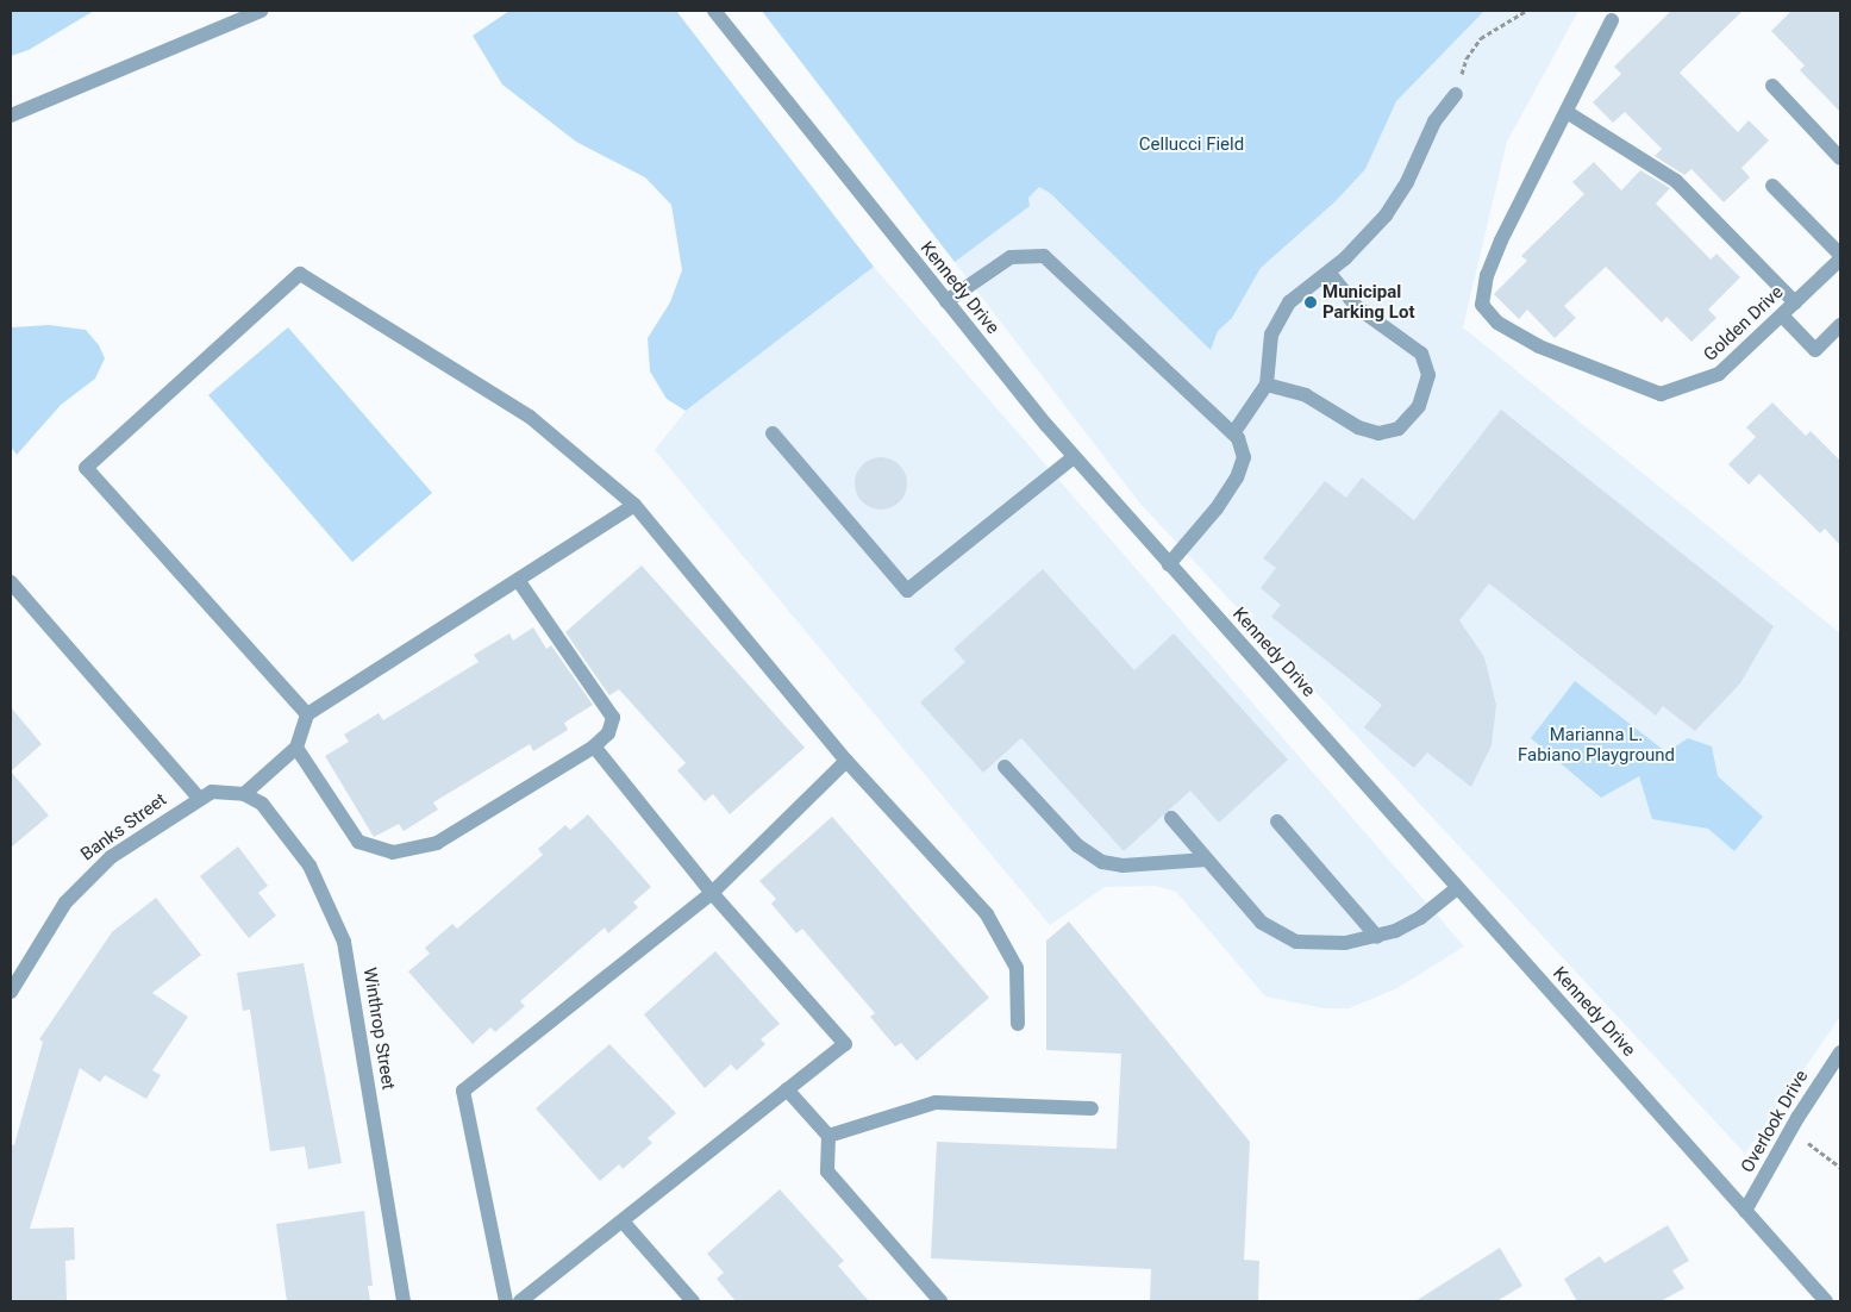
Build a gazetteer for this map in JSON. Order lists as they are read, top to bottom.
{
  "streets": {
    "street": [
      "Kennedy Drive",
      "Golden Drive",
      "Banks Street",
      "Winthrop Street",
      "Overlook Drive"
    ]
  },
  "crossings": [
    ["Kennedy Drive", "Overlook Drive"],
    ["Banks Street", "Winthrop Street"]
  ],
  "parks": ["Cellucci Field", "Marianna L. Fabiano Playground"],
  "places": ["Municipal Parking Lot"]
}
